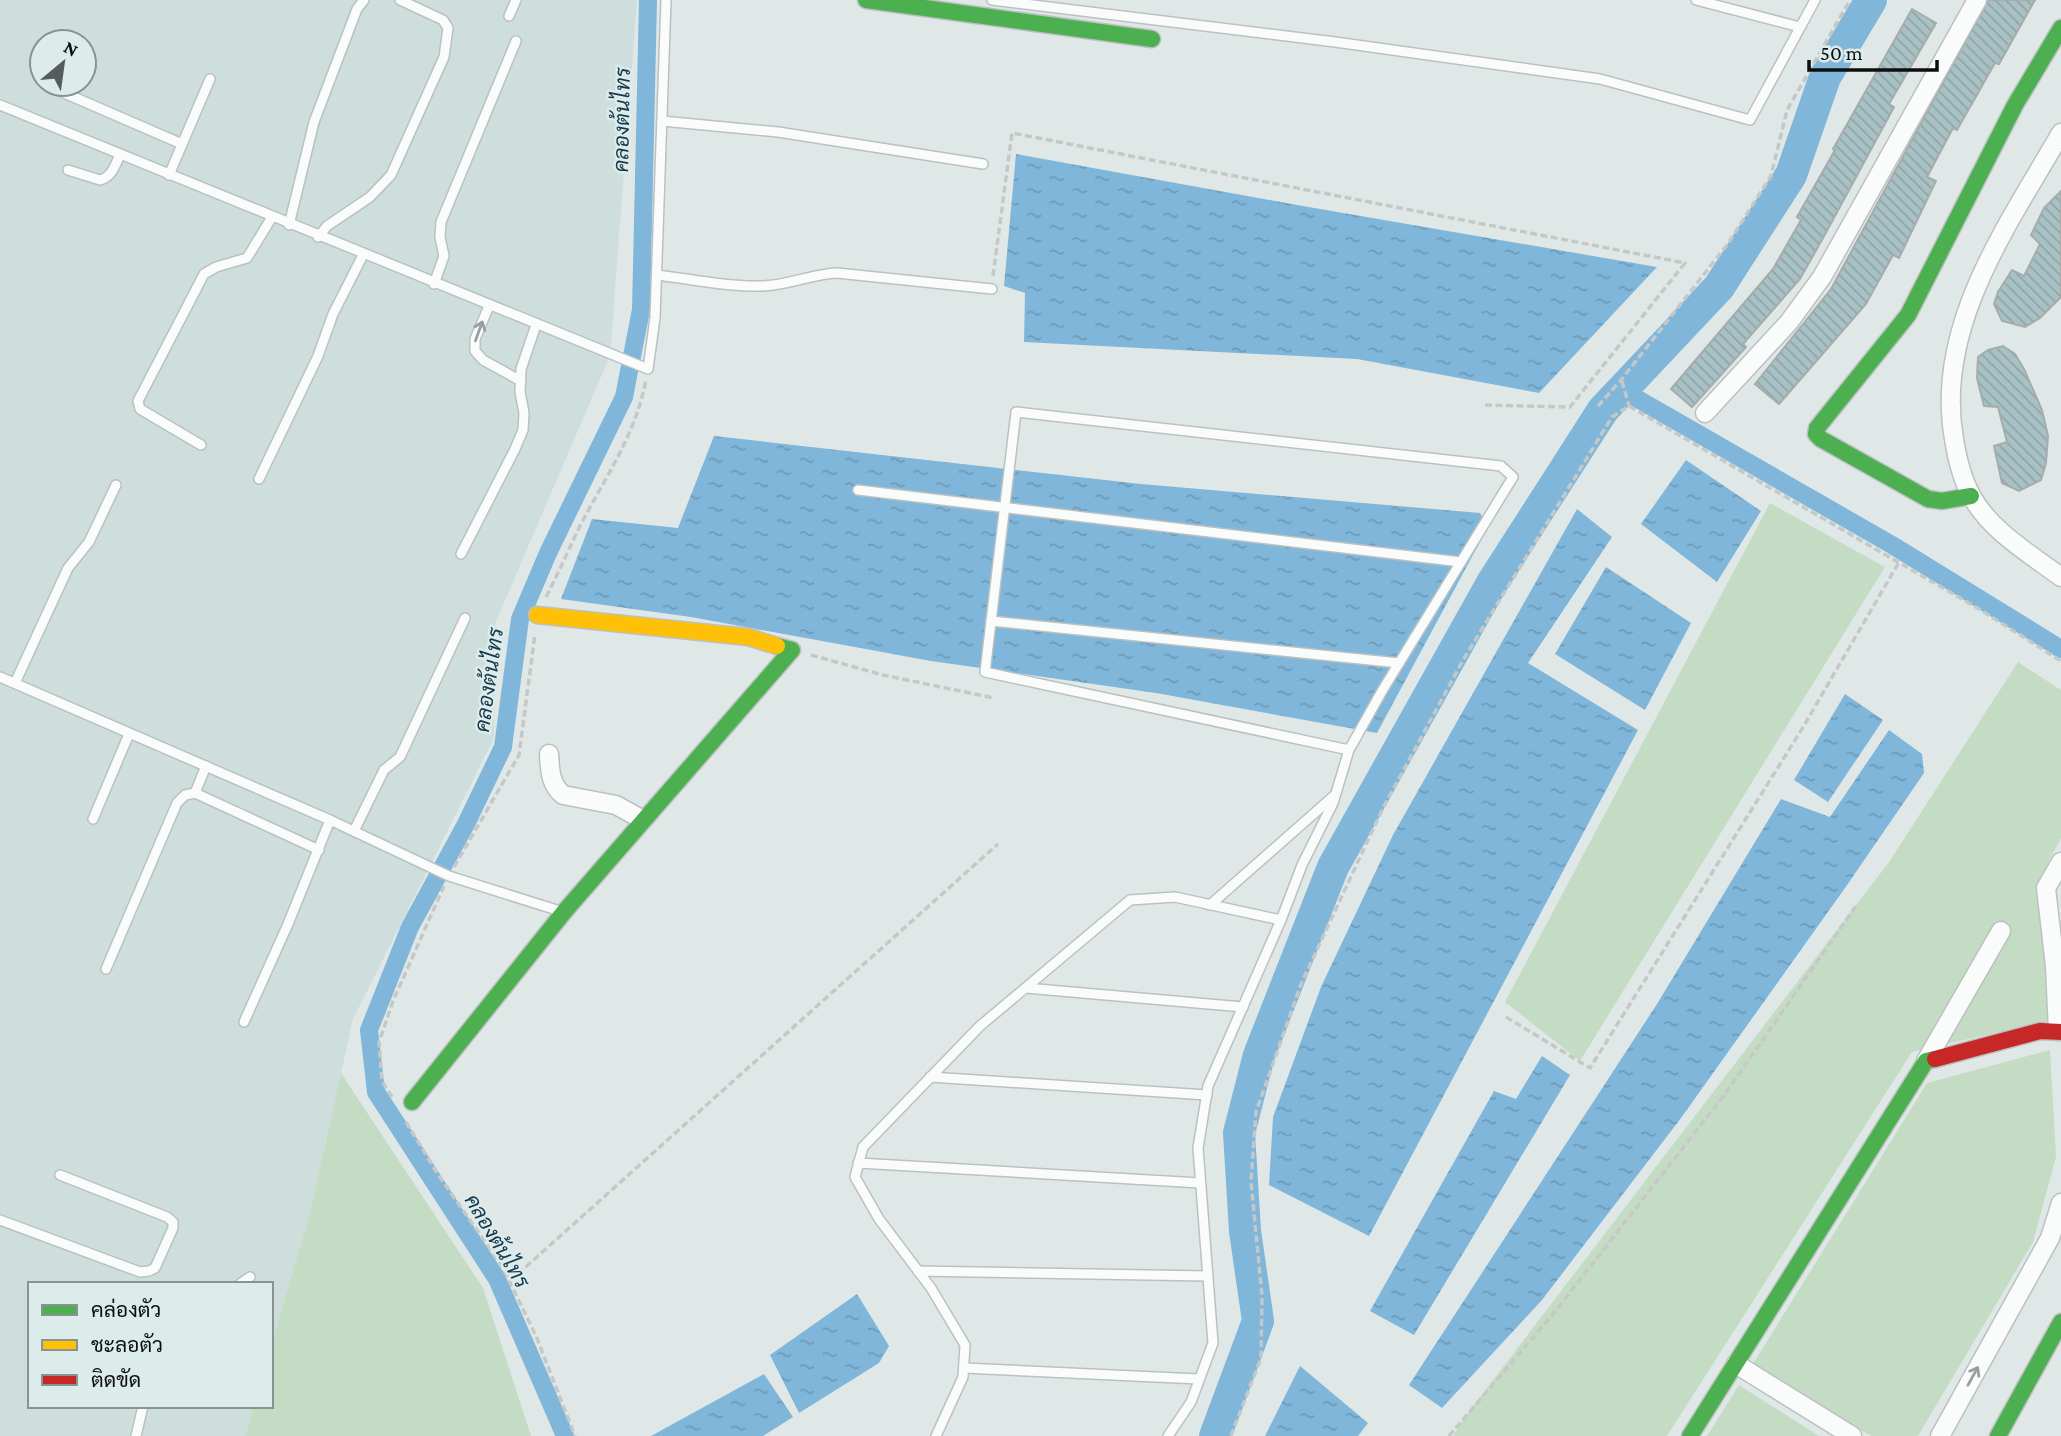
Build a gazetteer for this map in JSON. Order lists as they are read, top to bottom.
{
  "water": ["คลองต้นไทร"],
  "legend": ["คล่องตัว", "ชะลอตัว", "ติดขัด"],
  "scale_bar": "50 m",
  "north": "top right"
}
